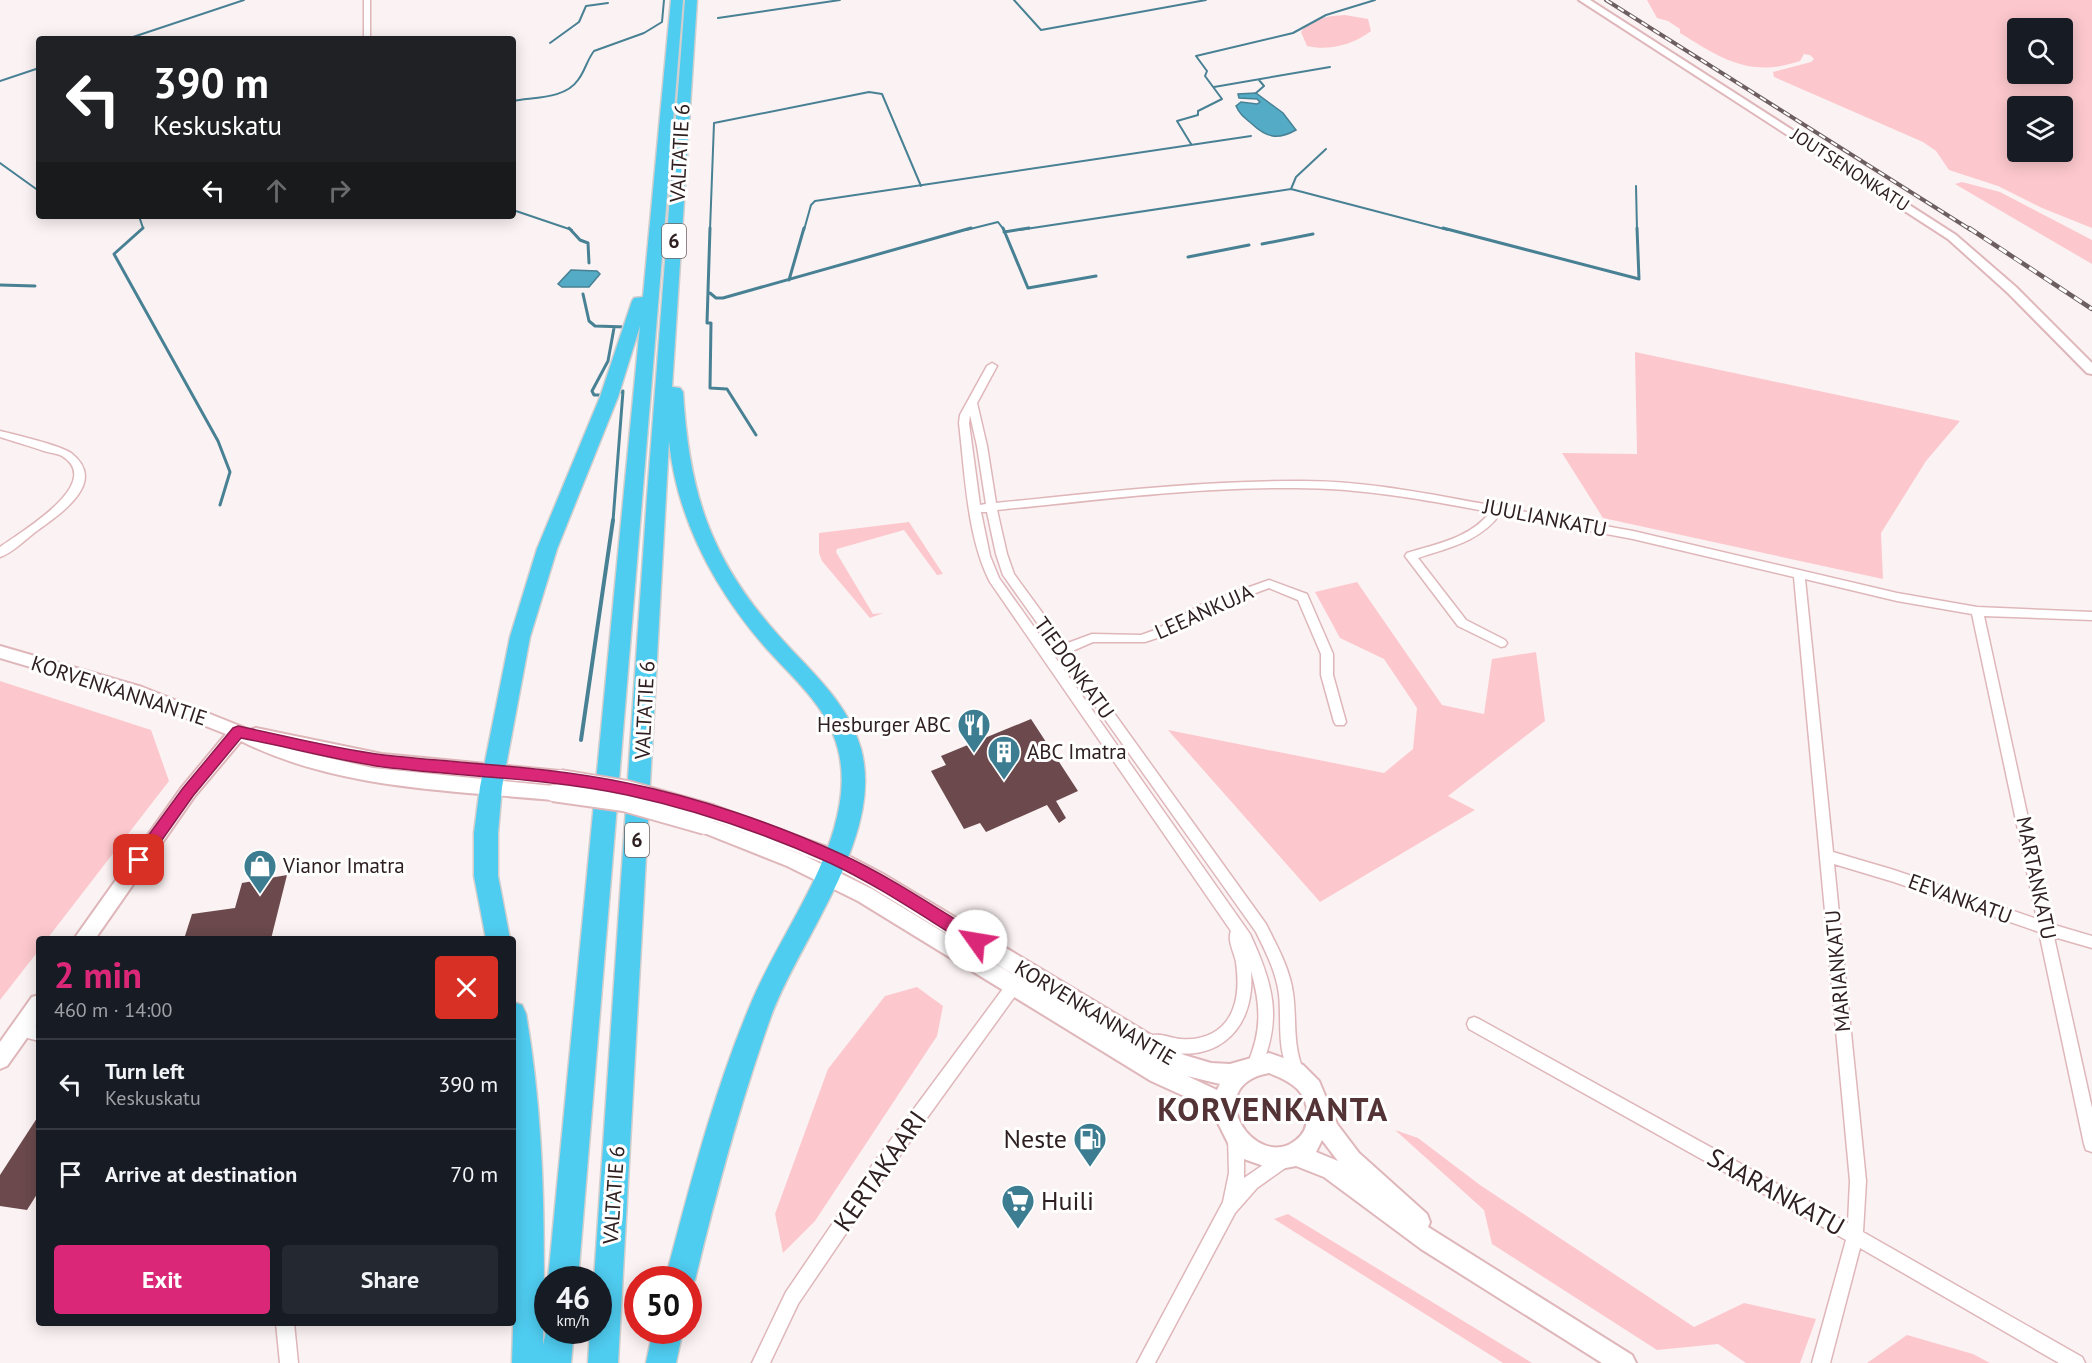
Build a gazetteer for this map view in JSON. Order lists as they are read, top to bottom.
{
  "streets": {
    "highway": ["VALTATIE 6", "6"],
    "main road": ["JOUTSENONKATU", "KORVENKANNANTIE"],
    "street": [
      "JUULIANKATU",
      "LEEANKUJA",
      "TIEDONKATU",
      "MARTANKATU",
      "EEVANKATU",
      "MARIANKATU",
      "KERTAKAARI",
      "SAARANKATU"
    ]
  },
  "crossings": [
    ["VALTATIE 6", "6"],
    ["JUULIANKATU", "TIEDONKATU"],
    ["JUULIANKATU", "MARTANKATU"],
    ["JUULIANKATU", "MARIANKATU"],
    ["LEEANKUJA", "TIEDONKATU"],
    ["TIEDONKATU", "KORVENKANNANTIE"],
    ["KORVENKANNANTIE", "KERTAKAARI"],
    ["MARTANKATU", "EEVANKATU"],
    ["EEVANKATU", "MARIANKATU"],
    ["MARIANKATU", "SAARANKATU"]
  ],
  "districts": ["KORVENKANTA"],
  "places": {
    "restaurant": ["Hesburger ABC"],
    "building": ["ABC Imatra"],
    "shop": ["Vianor Imatra"],
    "fuel station": ["Neste"],
    "supermarket": ["Huili"]
  },
  "page": {
    "turn": ["390 m", "Keskuskatu"],
    "heading": ["2 min", "460 m · 14:00"],
    "list": [
      {
        "name": "Turn left",
        "note": "Keskuskatu",
        "value": "390 m"
      },
      {
        "name": "Arrive at destination",
        "value": "70 m"
      }
    ],
    "buttons": ["Exit", "Share"],
    "speed": "46 km/h",
    "limit": "50"
  }
}
